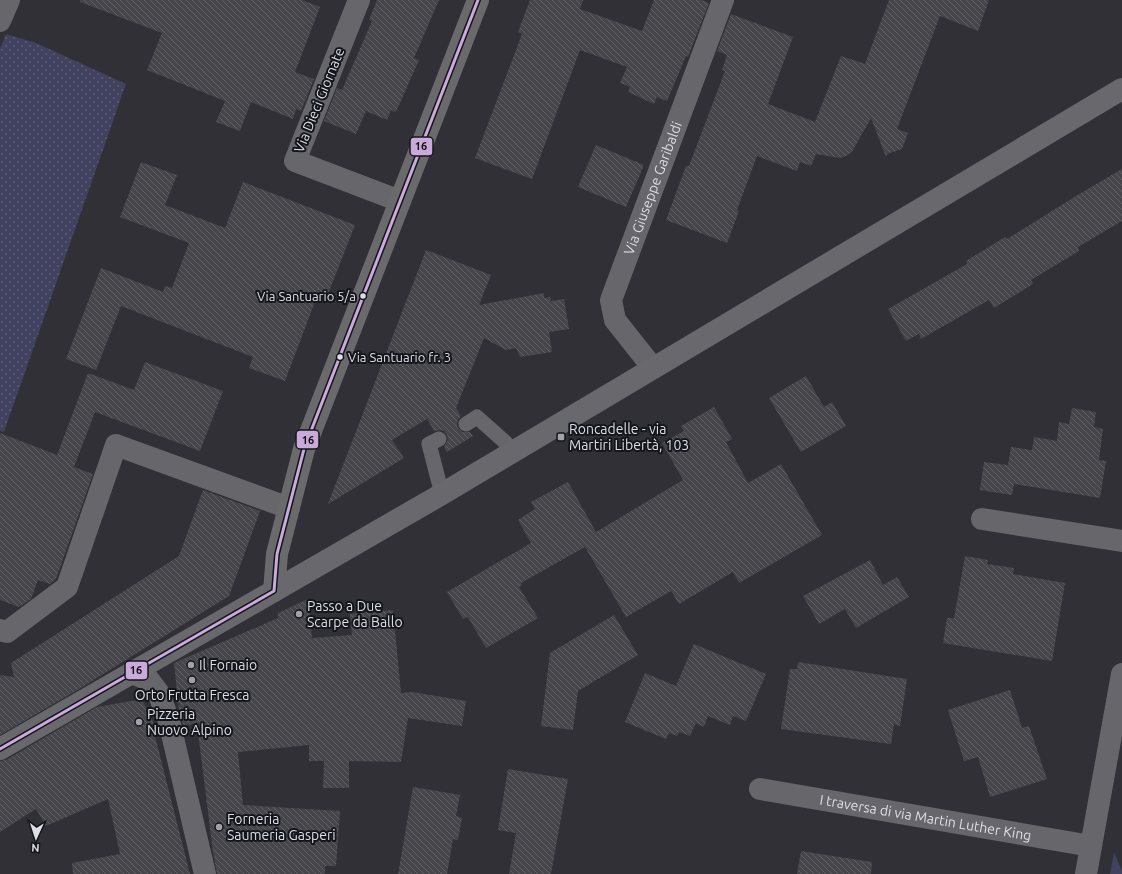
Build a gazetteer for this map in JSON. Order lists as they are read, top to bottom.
{
  "streets": {
    "street": ["Via Dieci Giornate", "Via Giuseppe Garibaldi", "I traversa di via Martin Luther King"]
  },
  "places": {
    "other": [
      "Via Santuario 5/a",
      "Via Santuario fr. 3",
      "Passo a Due Scarpe da Ballo",
      "Il Fornaio",
      "Orto Frutta Fresca",
      "Pizzeria Nuovo Alpino",
      "Forneria Saumeria Gasperi"
    ],
    "transit": ["Roncadelle - via Martiri Libertà, 103"]
  },
  "lines": ["transit line 16"],
  "north": "bottom"
}
